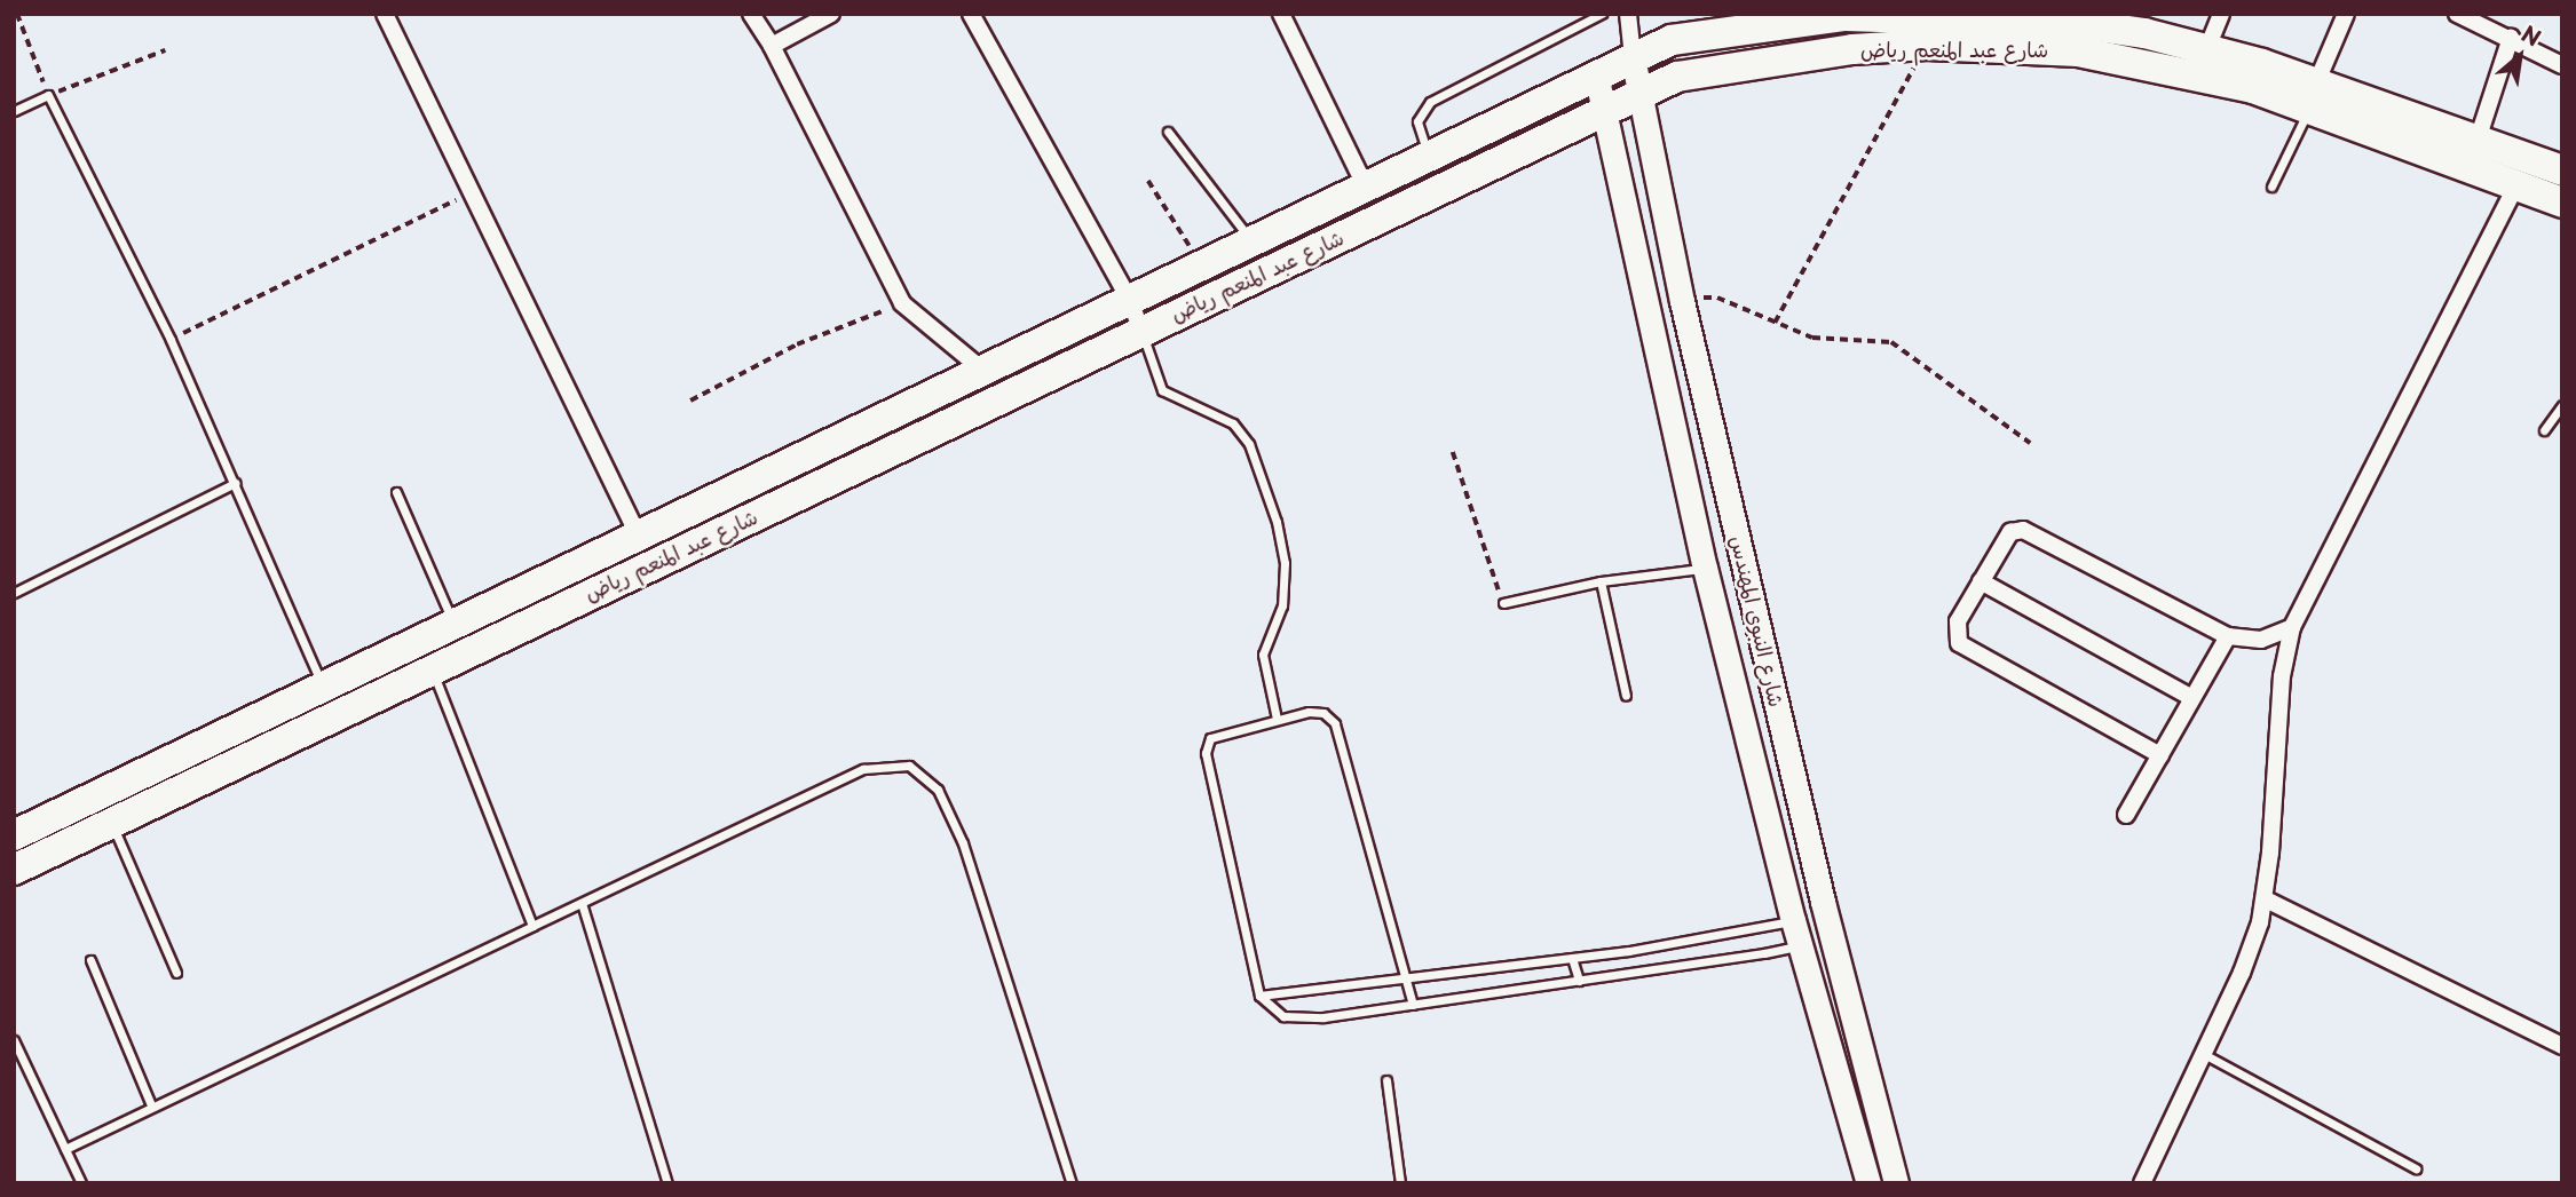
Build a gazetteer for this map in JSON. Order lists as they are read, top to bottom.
{
  "streets": {
    "highway": ["شارع عبد المنعم رياض"],
    "street": ["شارع النبوى المهندس"]
  },
  "crossings": [
    ["شارع عبد المنعم رياض", "شارع النبوى المهندس"]
  ],
  "north": "top right"
}
